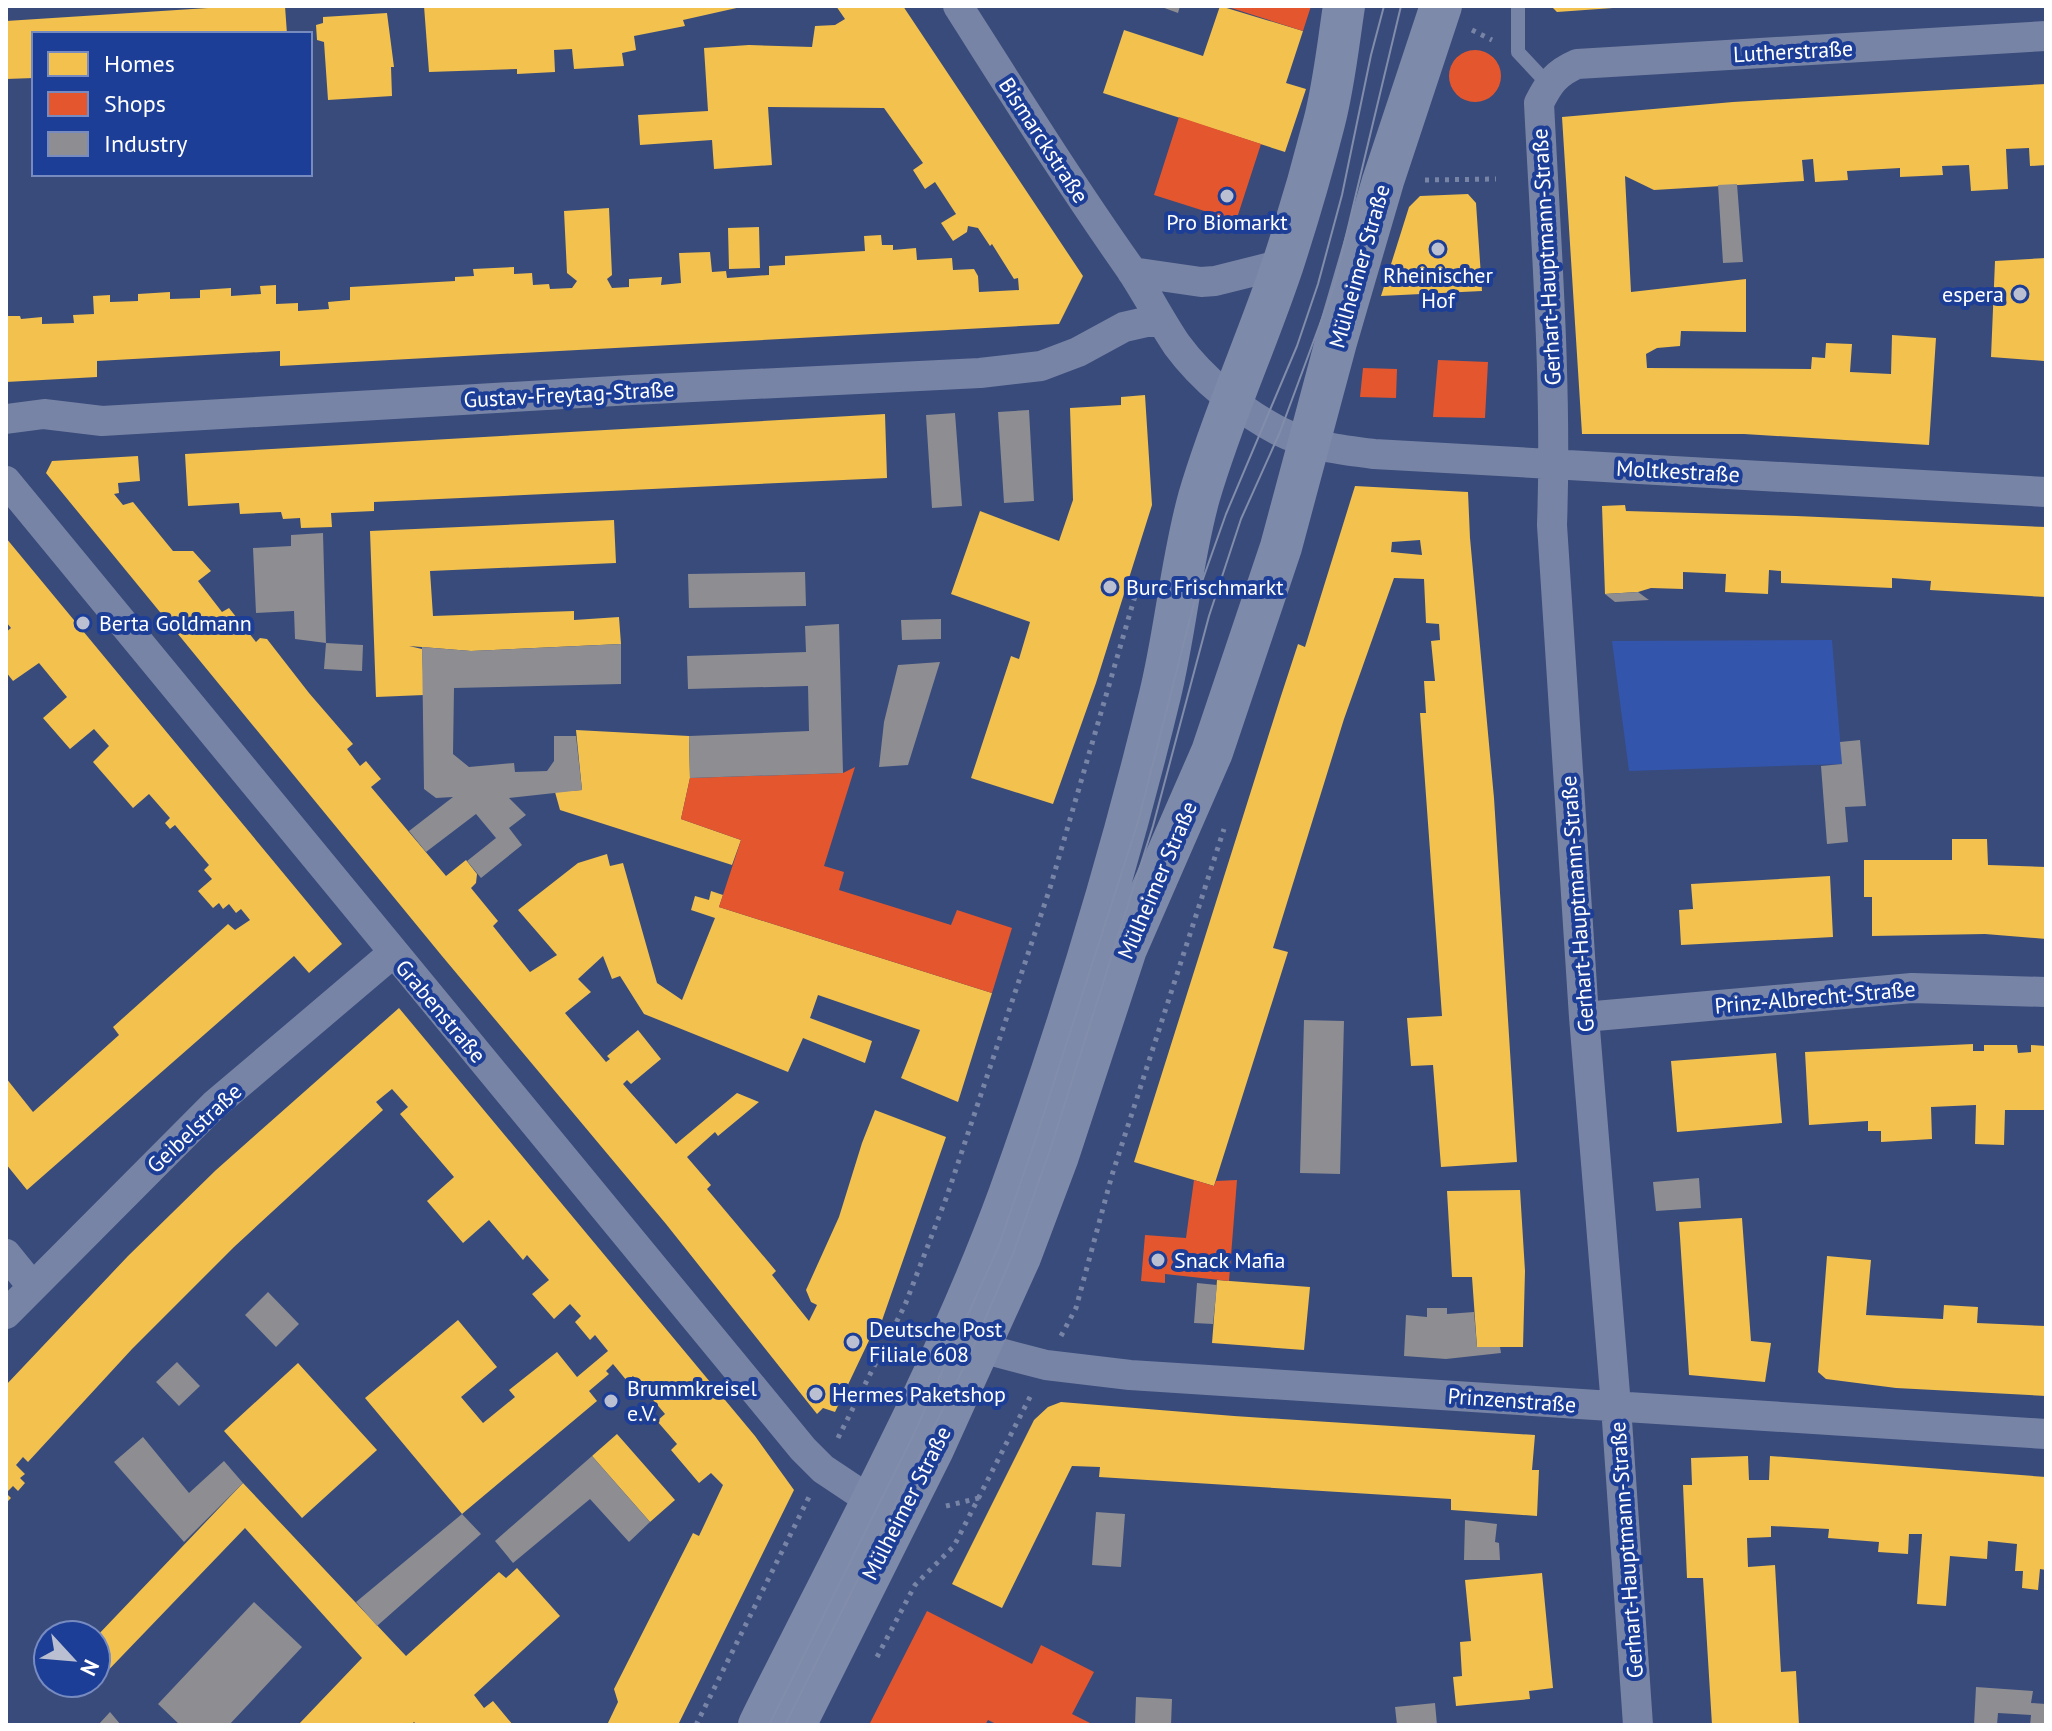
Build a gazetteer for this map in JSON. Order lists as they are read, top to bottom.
{
  "streets": {
    "main road": ["Mülheimer Straße"],
    "street": [
      "Lutherstraße",
      "Bismarckstraße",
      "Gerhart-Hauptmann-Straße",
      "Gustav-Freytag-Straße",
      "Moltkestraße",
      "Prinz-Albrecht-Straße",
      "Grabenstraße",
      "Geibelstraße",
      "Prinzenstraße"
    ]
  },
  "crossings": [
    ["Lutherstraße", "Gerhart-Hauptmann-Straße"],
    ["Bismarckstraße", "Mülheimer Straße"],
    ["Bismarckstraße", "Gustav-Freytag-Straße"],
    ["Bismarckstraße", "Moltkestraße"],
    ["Gerhart-Hauptmann-Straße", "Moltkestraße"],
    ["Gerhart-Hauptmann-Straße", "Prinz-Albrecht-Straße"],
    ["Gerhart-Hauptmann-Straße", "Prinzenstraße"],
    ["Mülheimer Straße", "Moltkestraße"],
    ["Mülheimer Straße", "Grabenstraße"],
    ["Mülheimer Straße", "Prinzenstraße"],
    ["Grabenstraße", "Geibelstraße"]
  ],
  "places": [
    "Pro Biomarkt",
    "Rheinischer Hof",
    "espera",
    "Burc Frischmarkt",
    "Berta Goldmann",
    "Snack Mafia",
    "Deutsche Post Filiale 608",
    "Hermes Paketshop",
    "Brummkreisel e.V."
  ],
  "legend": ["Homes", "Shops", "Industry"],
  "north": "bottom right"
}
